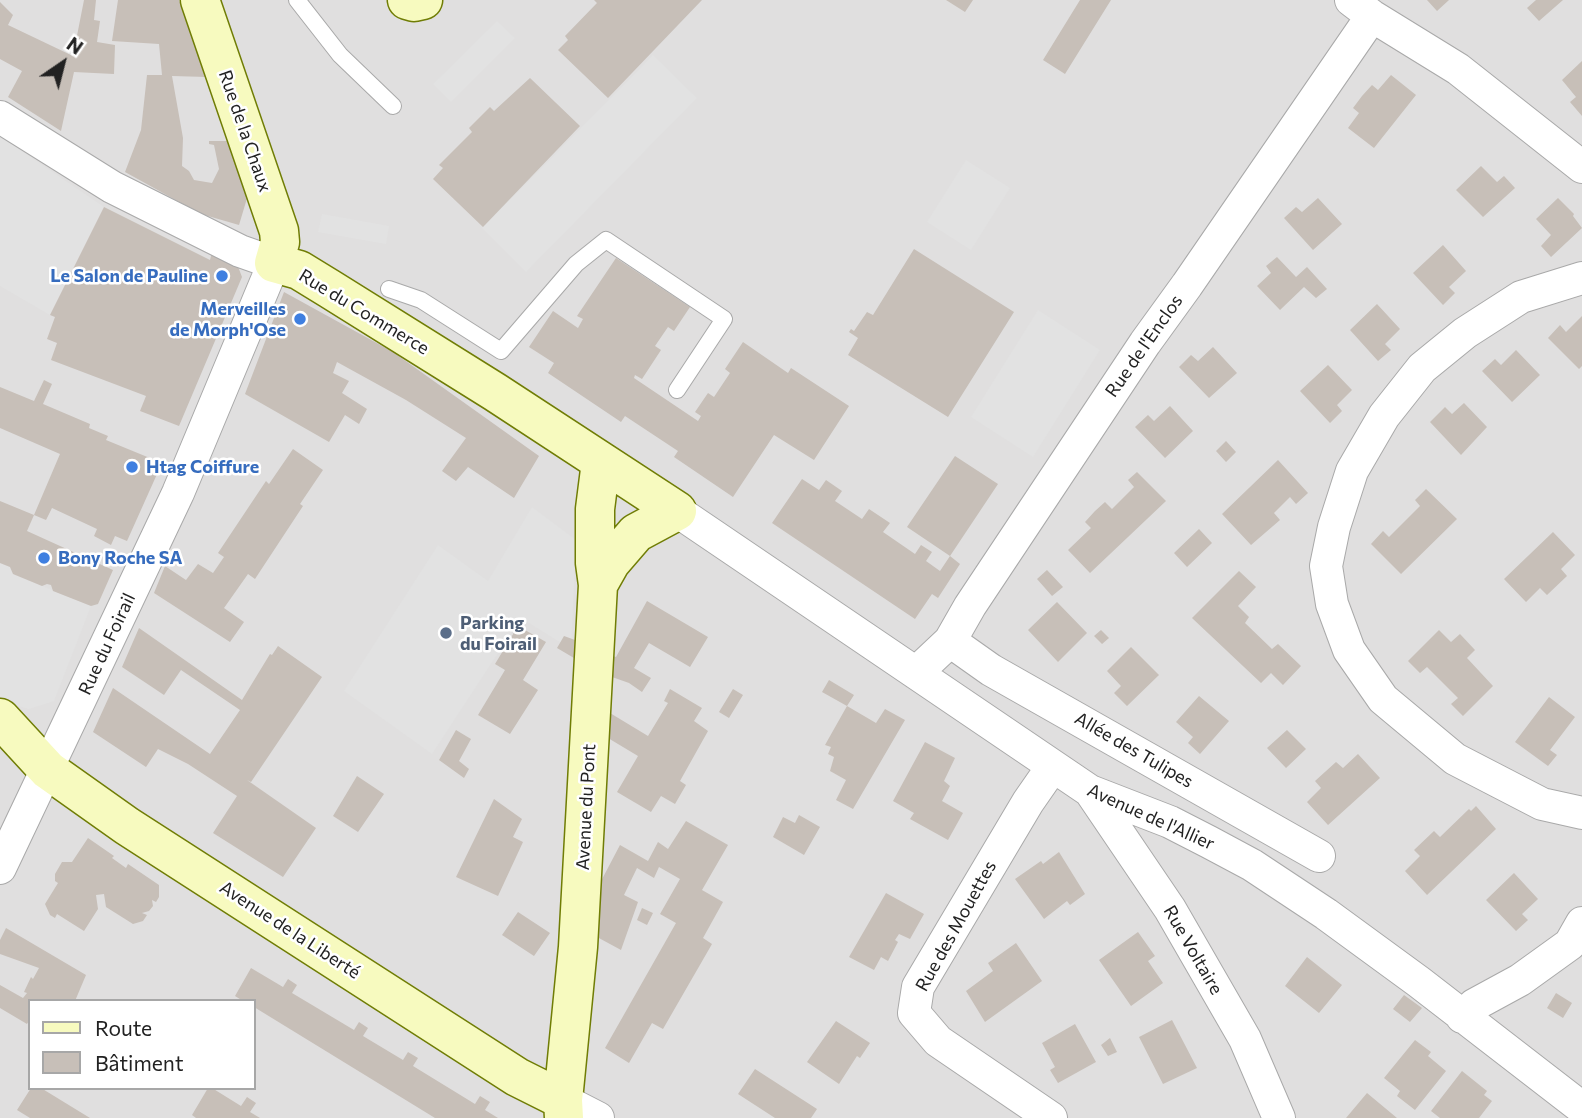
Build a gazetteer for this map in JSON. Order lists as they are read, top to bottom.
{
  "streets": {
    "street": [
      "Rue de la Chaux",
      "Rue du Commerce",
      "Rue de l'Enclos",
      "Rue du Foirail",
      "Allée des Tulipes",
      "Avenue du Pont",
      "Avenue de l'Allier",
      "Rue des Mouettes",
      "Avenue de la Liberté",
      "Rue Voltaire"
    ]
  },
  "crossings": [
    ["Rue de la Chaux", "Rue du Commerce"],
    ["Rue de la Chaux", "Rue du Foirail"],
    ["Rue du Commerce", "Rue du Foirail"],
    ["Rue du Commerce", "Avenue du Pont"],
    ["Rue du Commerce", "Avenue de l'Allier"],
    ["Rue de l'Enclos", "Allée des Tulipes"],
    ["Rue de l'Enclos", "Avenue de l'Allier"],
    ["Rue du Foirail", "Avenue de la Liberté"],
    ["Avenue du Pont", "Avenue de l'Allier"],
    ["Avenue du Pont", "Avenue de la Liberté"],
    ["Avenue de l'Allier", "Rue des Mouettes"],
    ["Avenue de l'Allier", "Rue Voltaire"]
  ],
  "places": [
    "Le Salon de Pauline",
    "Merveilles de Morph'Ose",
    "Htag Coiffure",
    "Bony Roche SA",
    "Parking du Foirail"
  ],
  "legend": ["Route", "Bâtiment"],
  "north": "top right"
}
